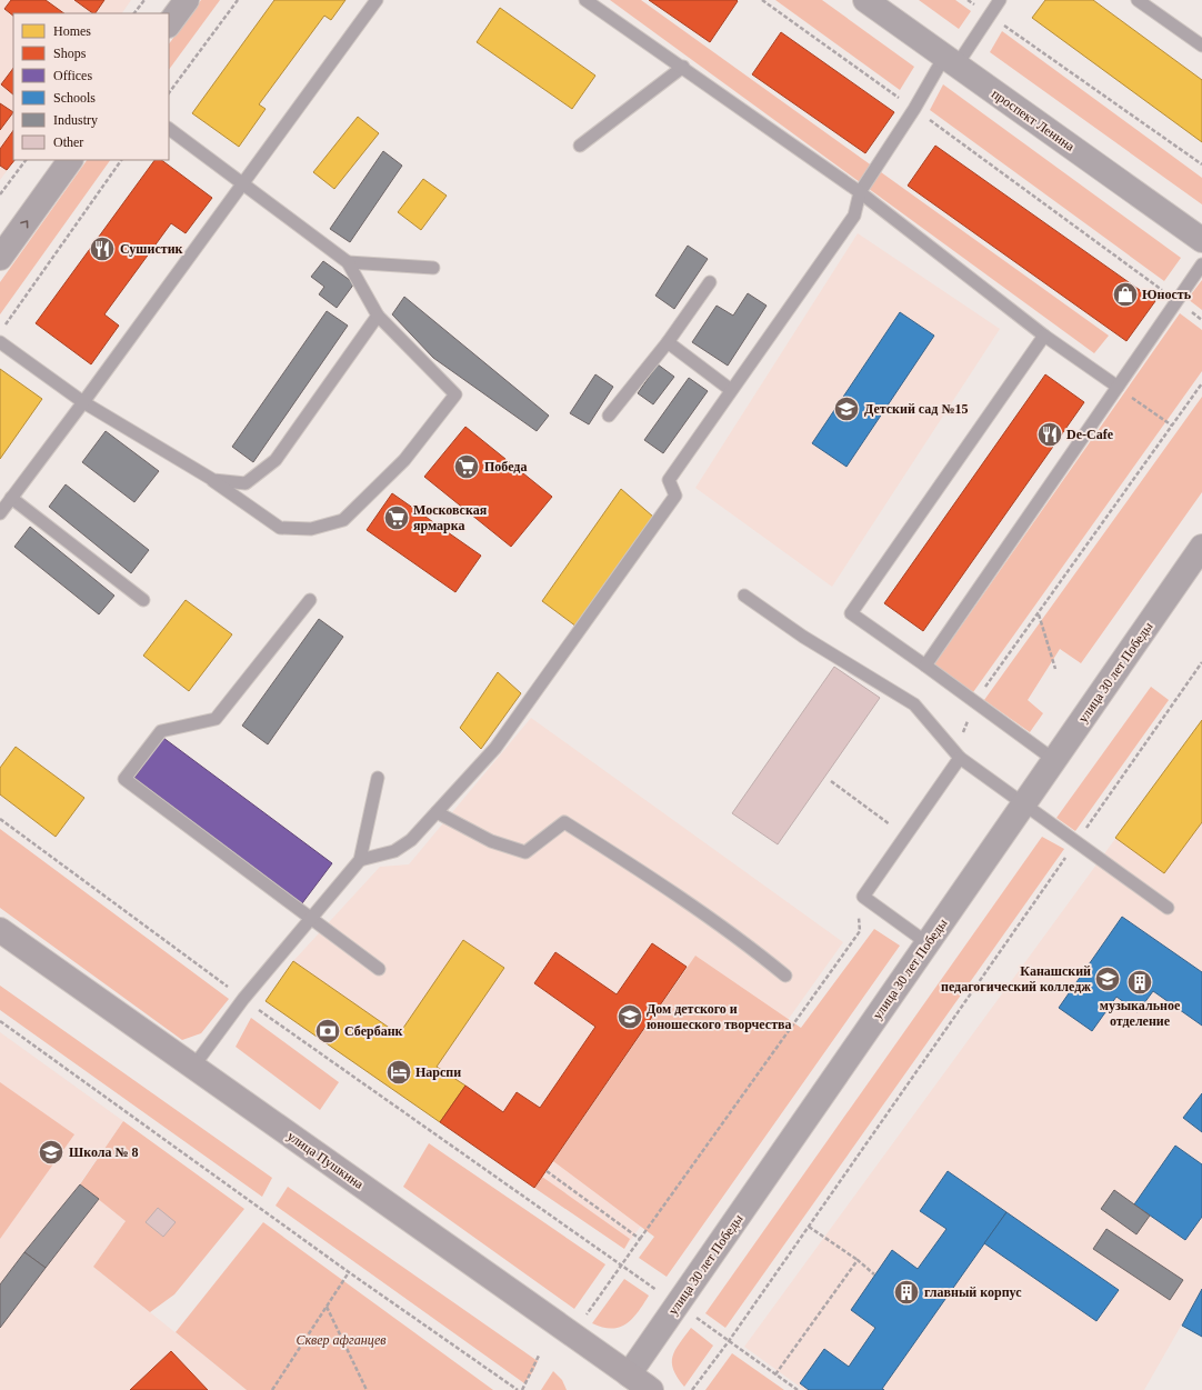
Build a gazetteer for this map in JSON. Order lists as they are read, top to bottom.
{
  "streets": {
    "main road": ["улица Пушкина"],
    "street": ["проспект Ленина", "улица 30 лет Победы"]
  },
  "crossings": [
    ["улица 30 лет Победы", "улица Пушкина"]
  ],
  "parks": ["Сквер афганцев"],
  "places": {
    "restaurant": ["Сушистик", "De-Cafe"],
    "shop": ["Юность"],
    "school or university": [
      "Детский сад №15",
      "Канашский педагогический колледж",
      "Дом детского и юношеского творчества",
      "Школа № 8"
    ],
    "supermarket": ["Победа", "Московская ярмарка"],
    "building": ["музыкальное отделение", "главный корпус"],
    "bank": ["Сбербанк"],
    "hotel": ["Нарспи"]
  },
  "legend": [
    "Homes",
    "Shops",
    "Offices",
    "Schools",
    "Industry",
    "Other"
  ]
}
